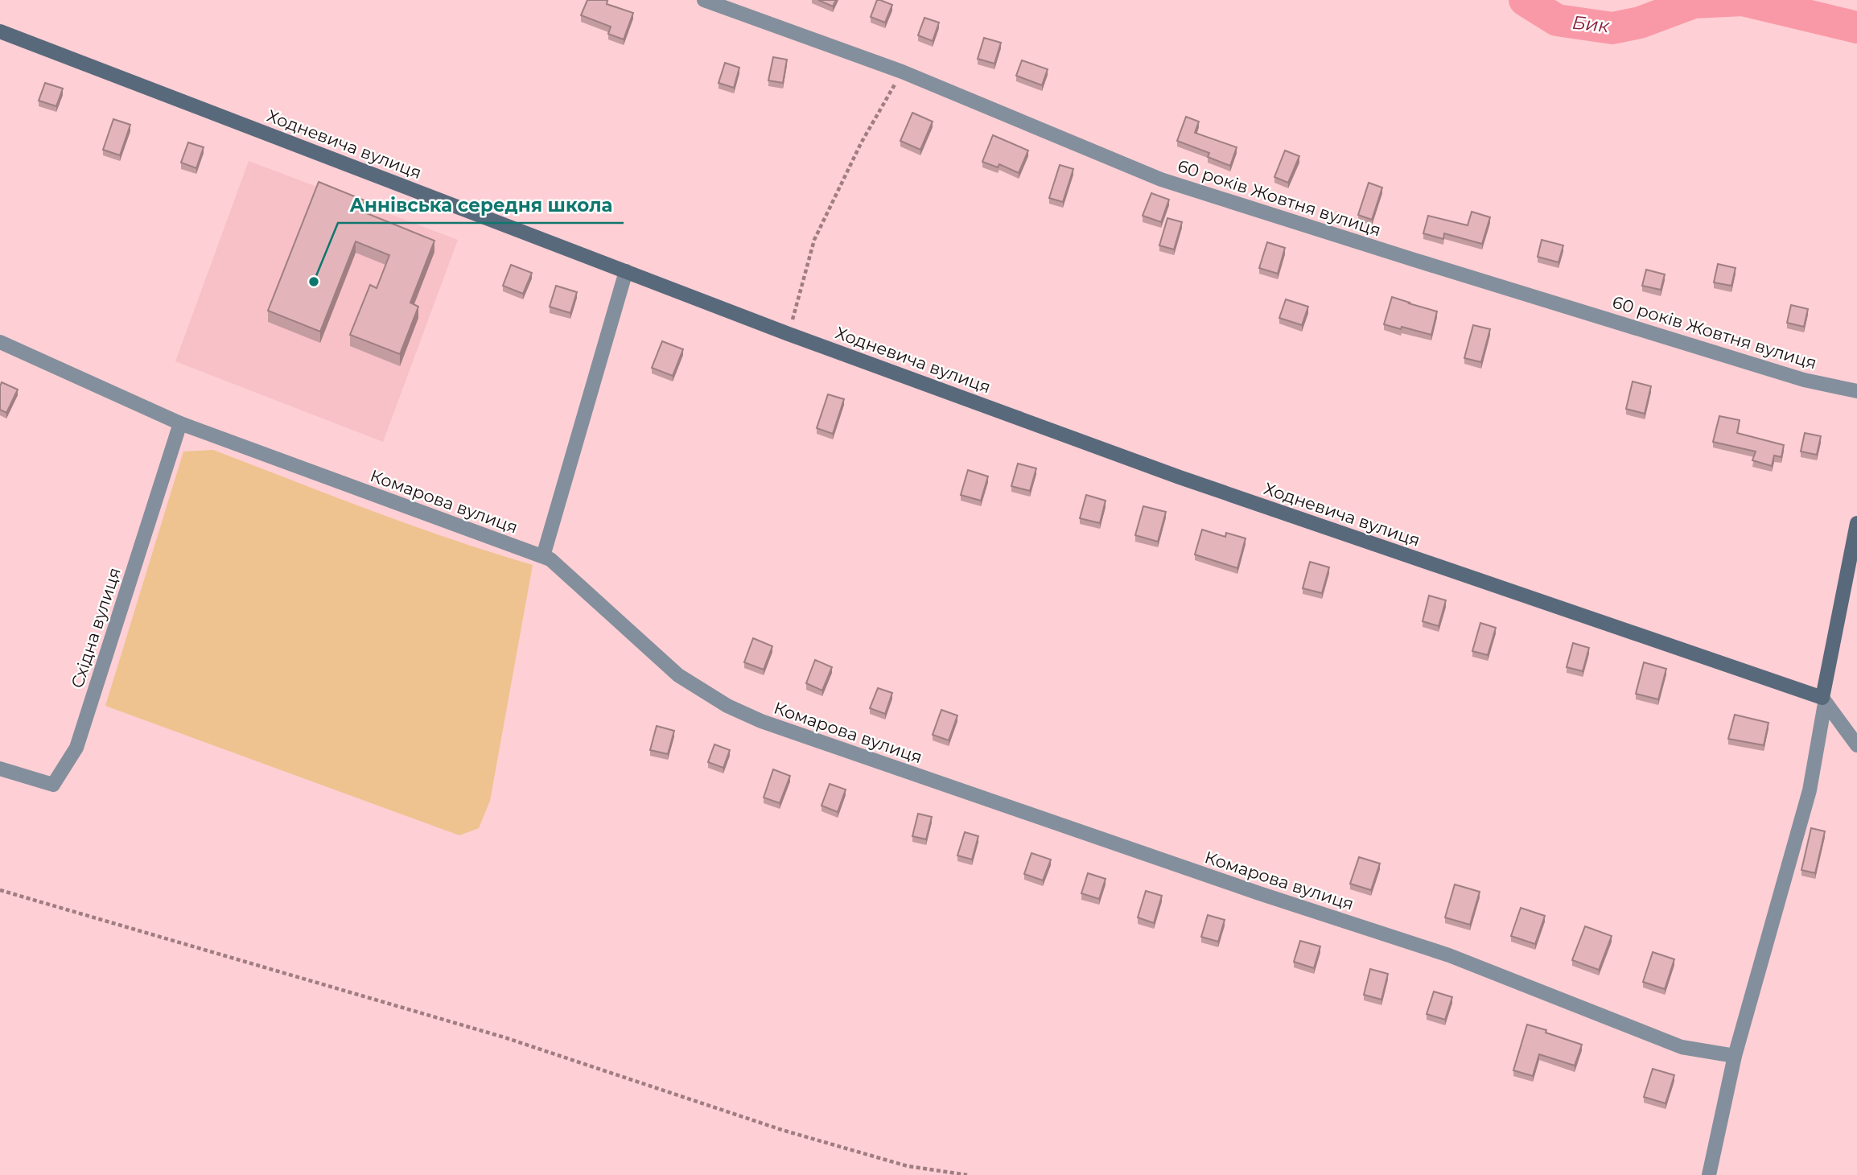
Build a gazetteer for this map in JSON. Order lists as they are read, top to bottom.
{
  "streets": {
    "main road": ["Ходневича вулиця"],
    "street": ["60 років Жовтня вулиця", "Комарова вулиця", "Східна вулиця"]
  },
  "crossings": [
    ["Комарова вулиця", "Східна вулиця"]
  ],
  "water": ["Бик"],
  "places": ["Аннівська середня школа"]
}
